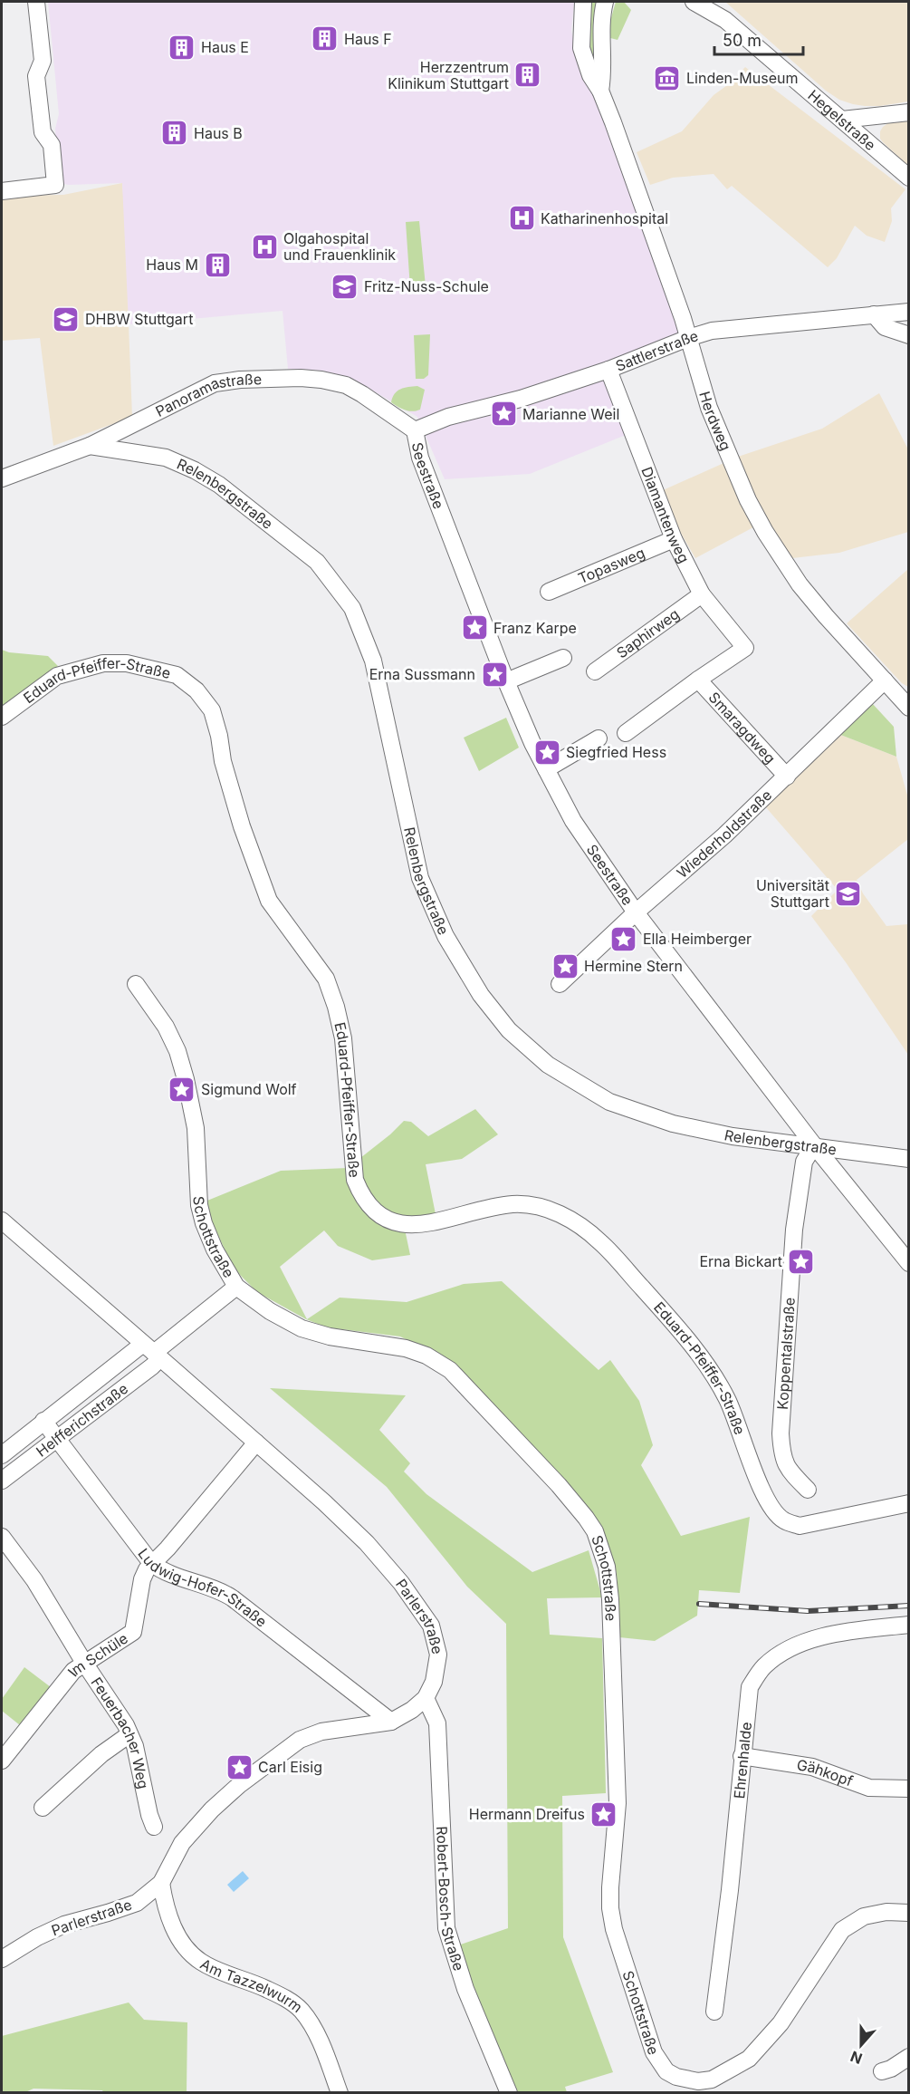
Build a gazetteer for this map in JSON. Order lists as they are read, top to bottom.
{
  "streets": {
    "street": [
      "Hegelstraße",
      "Sattlerstraße",
      "Panoramastraße",
      "Herdweg",
      "Seestraße",
      "Relenbergstraße",
      "Diamantenweg",
      "Topasweg",
      "Saphirweg",
      "Eduard-Pfeiffer-Straße",
      "Smaragdweg",
      "Wiederholdstraße",
      "Schottstraße",
      "Koppentalstraße",
      "Helfferichstraße",
      "Ludwig-Hofer-Straße",
      "Parlerstraße",
      "Im Schüle",
      "Feuerbacher Weg",
      "Ehrenhalde",
      "Gähkopf",
      "Robert-Bosch-Straße",
      "Am Tazzelwurm"
    ]
  },
  "crossings": [
    ["Sattlerstraße", "Panoramastraße"],
    ["Sattlerstraße", "Herdweg"],
    ["Sattlerstraße", "Seestraße"],
    ["Sattlerstraße", "Diamantenweg"],
    ["Panoramastraße", "Seestraße"],
    ["Panoramastraße", "Relenbergstraße"],
    ["Herdweg", "Wiederholdstraße"],
    ["Seestraße", "Relenbergstraße"],
    ["Seestraße", "Wiederholdstraße"],
    ["Seestraße", "Koppentalstraße"],
    ["Relenbergstraße", "Koppentalstraße"],
    ["Diamantenweg", "Topasweg"],
    ["Diamantenweg", "Saphirweg"],
    ["Diamantenweg", "Smaragdweg"],
    ["Smaragdweg", "Wiederholdstraße"],
    ["Schottstraße", "Helfferichstraße"],
    ["Helfferichstraße", "Ludwig-Hofer-Straße"],
    ["Helfferichstraße", "Parlerstraße"],
    ["Ludwig-Hofer-Straße", "Parlerstraße"],
    ["Ludwig-Hofer-Straße", "Im Schüle"],
    ["Parlerstraße", "Im Schüle"],
    ["Parlerstraße", "Robert-Bosch-Straße"],
    ["Parlerstraße", "Am Tazzelwurm"],
    ["Im Schüle", "Feuerbacher Weg"],
    ["Ehrenhalde", "Gähkopf"]
  ],
  "places": {
    "building": [
      "Haus F",
      "Haus E",
      "Herzzentrum Klinikum Stuttgart",
      "Haus B",
      "Haus M"
    ],
    "museum": ["Linden-Museum"],
    "hospital": ["Katharinenhospital", "Olgahospital und Frauenklinik"],
    "school or university": ["Fritz-Nuss-Schule", "DHBW Stuttgart", "Universität Stuttgart"],
    "place": [
      "Marianne Weil",
      "Franz Karpe",
      "Erna Sussmann",
      "Siegfried Hess",
      "Ella Heimberger",
      "Hermine Stern",
      "Sigmund Wolf",
      "Erna Bickart",
      "Carl Eisig",
      "Hermann Dreifus"
    ]
  },
  "scale_bar": "50 m",
  "north": "bottom"
}
